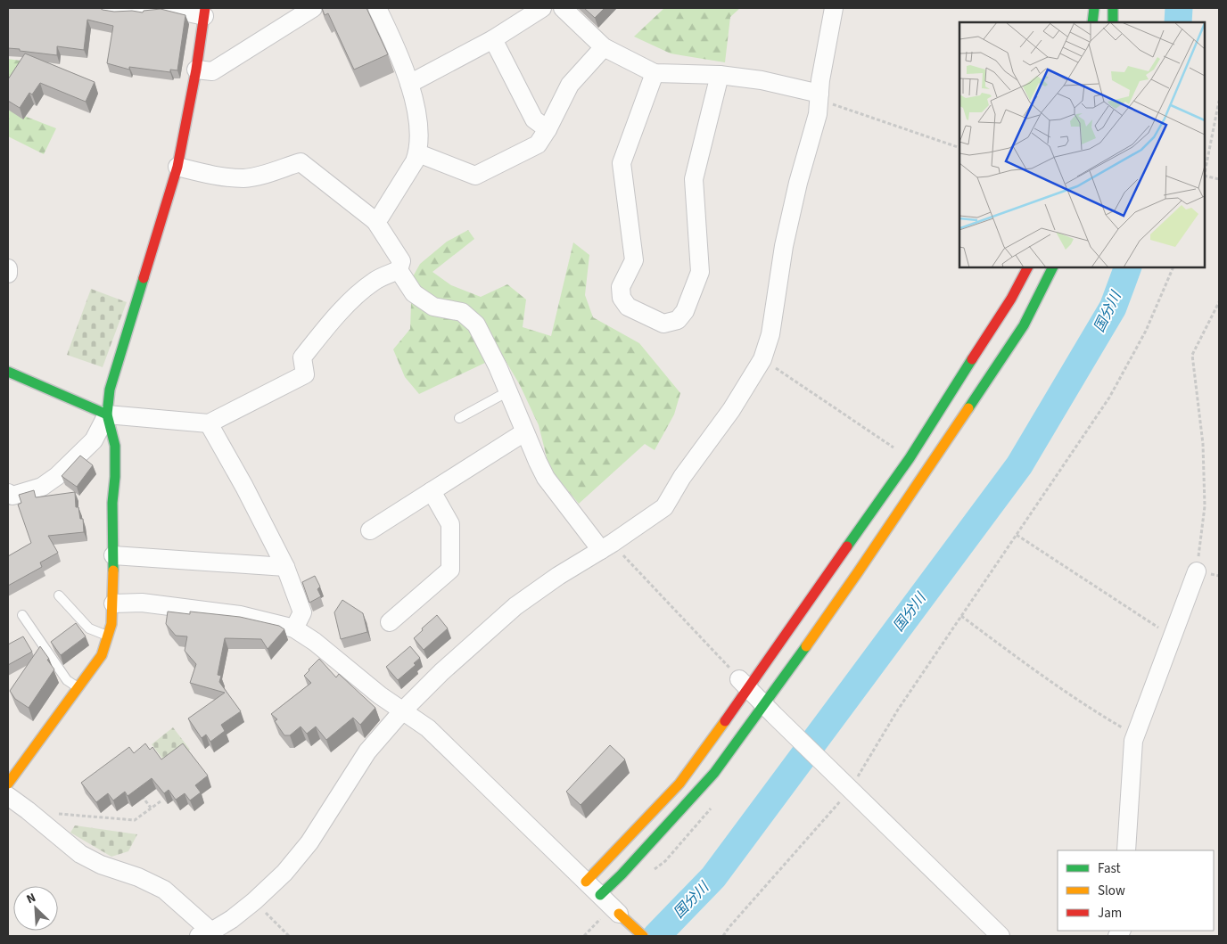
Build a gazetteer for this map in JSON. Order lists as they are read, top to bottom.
{
  "water": ["国分川"],
  "legend": ["Fast", "Slow", "Jam"],
  "north": "top left"
}
